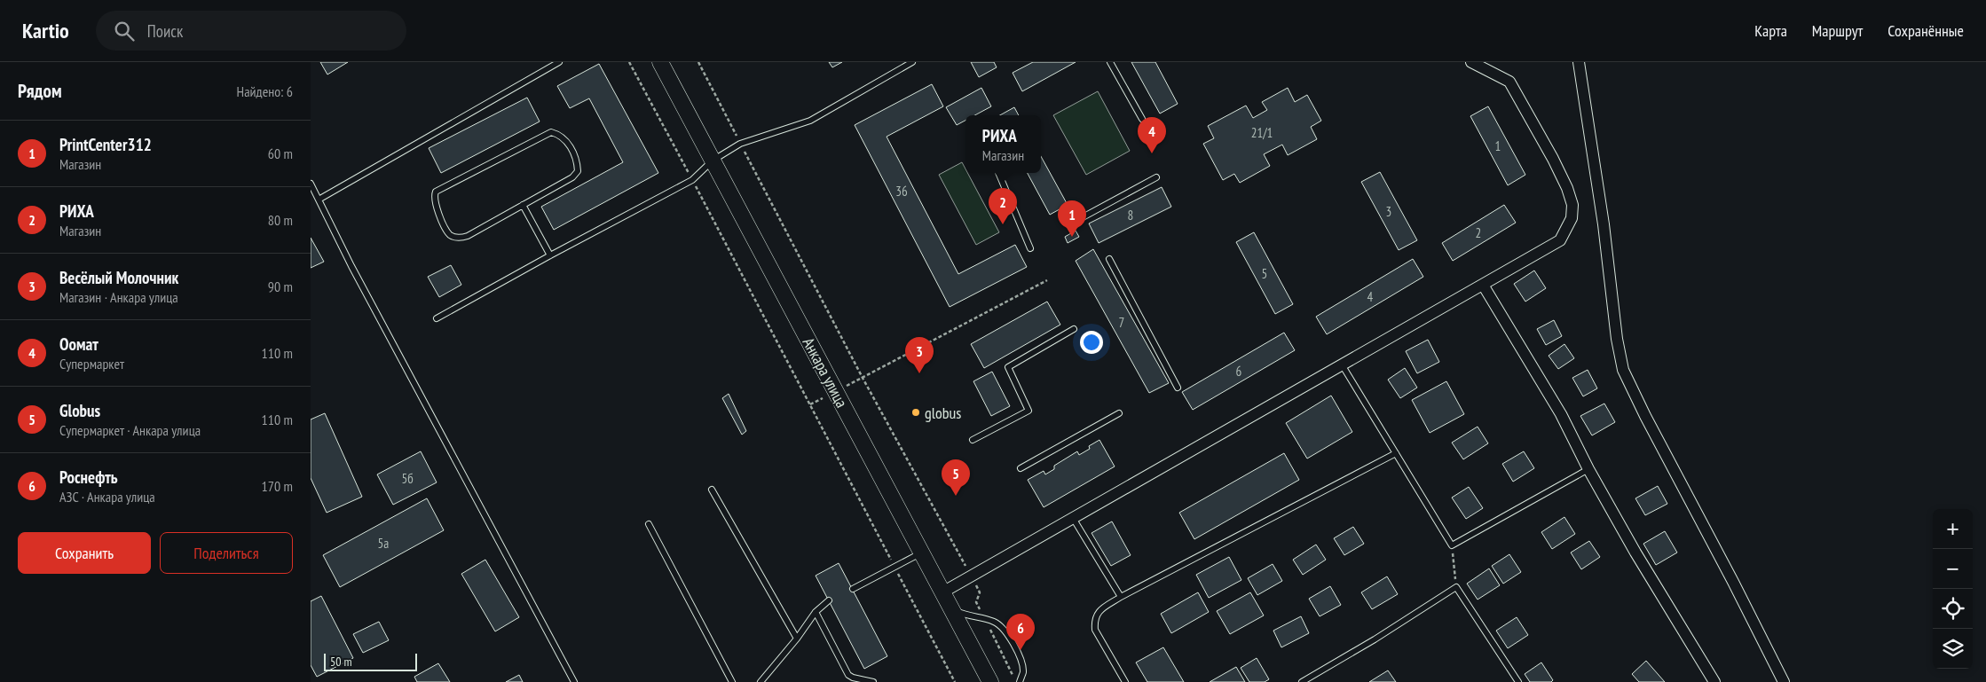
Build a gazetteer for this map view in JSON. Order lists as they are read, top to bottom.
{
  "streets": {
    "main road": ["Анкара улица"]
  },
  "places": ["globus"],
  "house_numbers": [
    "21/1",
    "1",
    "36",
    "3",
    "8",
    "2",
    "5",
    "4",
    "7",
    "6",
    "5б",
    "5а"
  ],
  "scale_bar": "50 m",
  "page": {
    "header": "Kartio",
    "search": "Поиск",
    "nav": ["Карта", "Маршрут", "Сохранённые"],
    "heading": ["Рядом", "Найдено: 6"],
    "popup": ["РИХА", "Магазин"],
    "pins": [
      "4",
      "2",
      "1",
      "3",
      "5",
      "6"
    ],
    "list": [
      {
        "mark": "1",
        "name": "PrintCenter312",
        "note": "Магазин",
        "value": "60 m"
      },
      {
        "mark": "2",
        "name": "РИХА",
        "note": "Магазин",
        "value": "80 m"
      },
      {
        "mark": "3",
        "name": "Весёлый Молочник",
        "note": "Магазин · Анкара улица",
        "value": "90 m"
      },
      {
        "mark": "4",
        "name": "Оомат",
        "note": "Супермаркет",
        "value": "110 m"
      },
      {
        "mark": "5",
        "name": "Globus",
        "note": "Супермаркет · Анкара улица",
        "value": "110 m"
      },
      {
        "mark": "6",
        "name": "Роснефть",
        "note": "АЗС · Анкара улица",
        "value": "170 m"
      }
    ],
    "map_buttons": ["+", "−"],
    "buttons": ["Сохранить", "Поделиться"],
    "scale": "50 m"
  }
}
